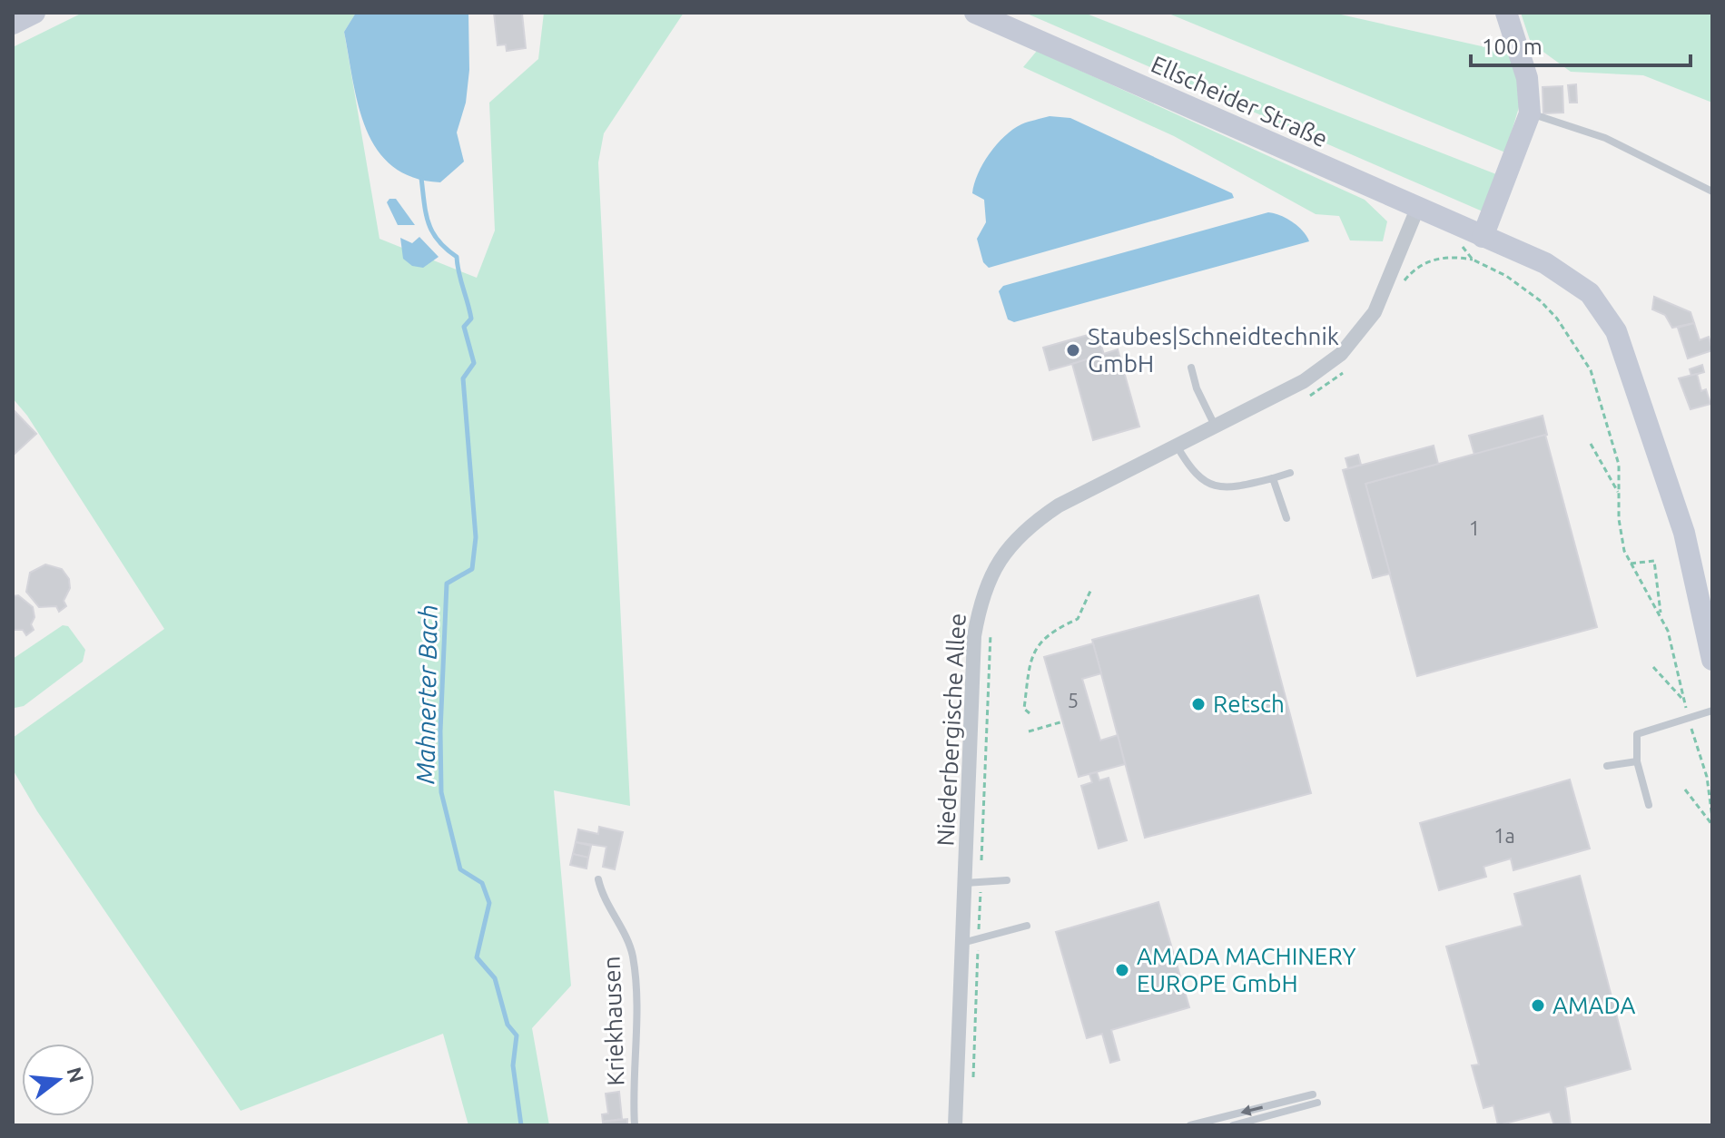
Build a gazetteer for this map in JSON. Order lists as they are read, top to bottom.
{
  "streets": {
    "main road": ["Ellscheider Straße"],
    "street": ["Niederbergische Allee"],
    "lane": ["Kriekhausen"]
  },
  "crossings": [
    ["Ellscheider Straße", "Niederbergische Allee"]
  ],
  "water": ["Mahnerter Bach"],
  "places": [
    "Staubes|Schneidtechnik GmbH",
    "Retsch",
    "AMADA MACHINERY EUROPE GmbH",
    "AMADA"
  ],
  "house_numbers": ["1", "5", "1a"],
  "scale_bar": "100 m",
  "north": "right"
}
